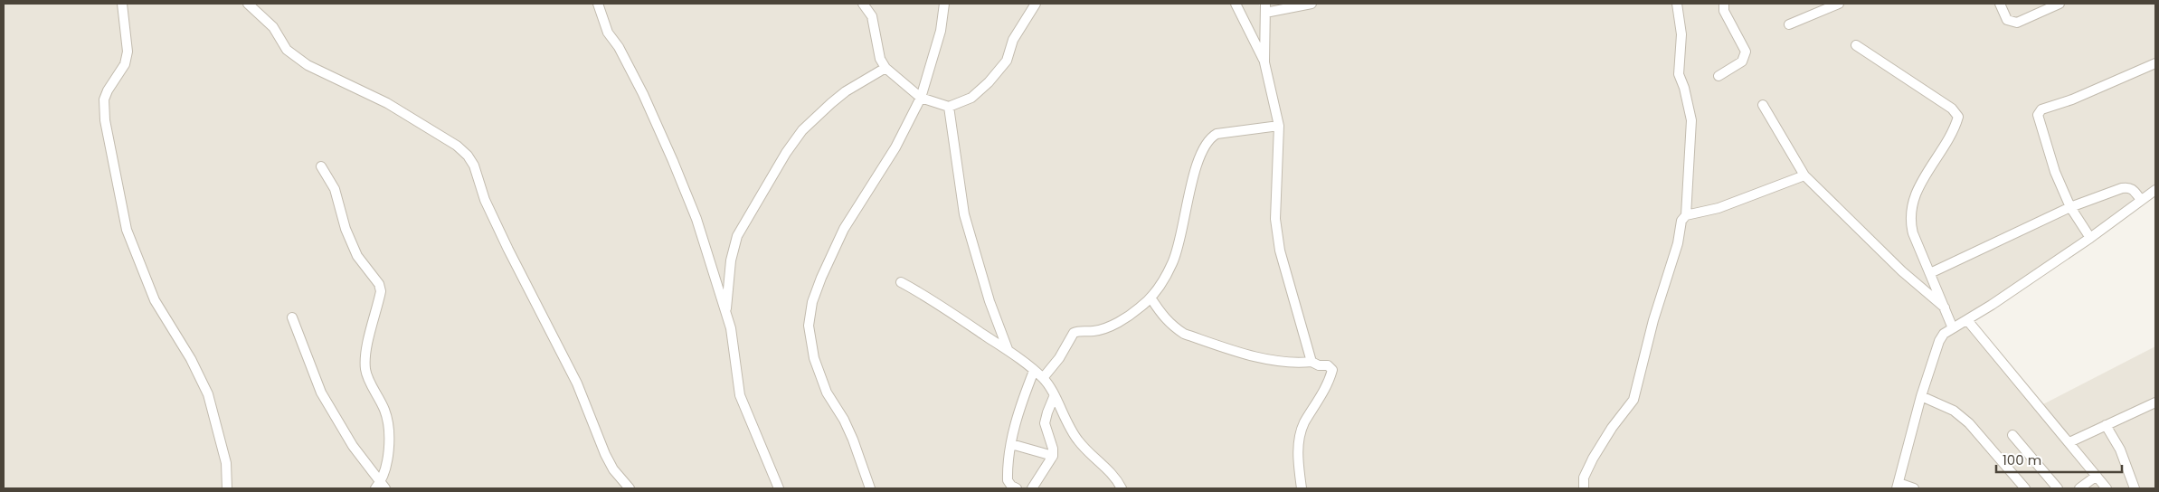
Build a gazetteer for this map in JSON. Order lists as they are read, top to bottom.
{
  "scale_bar": "100 m"
}
